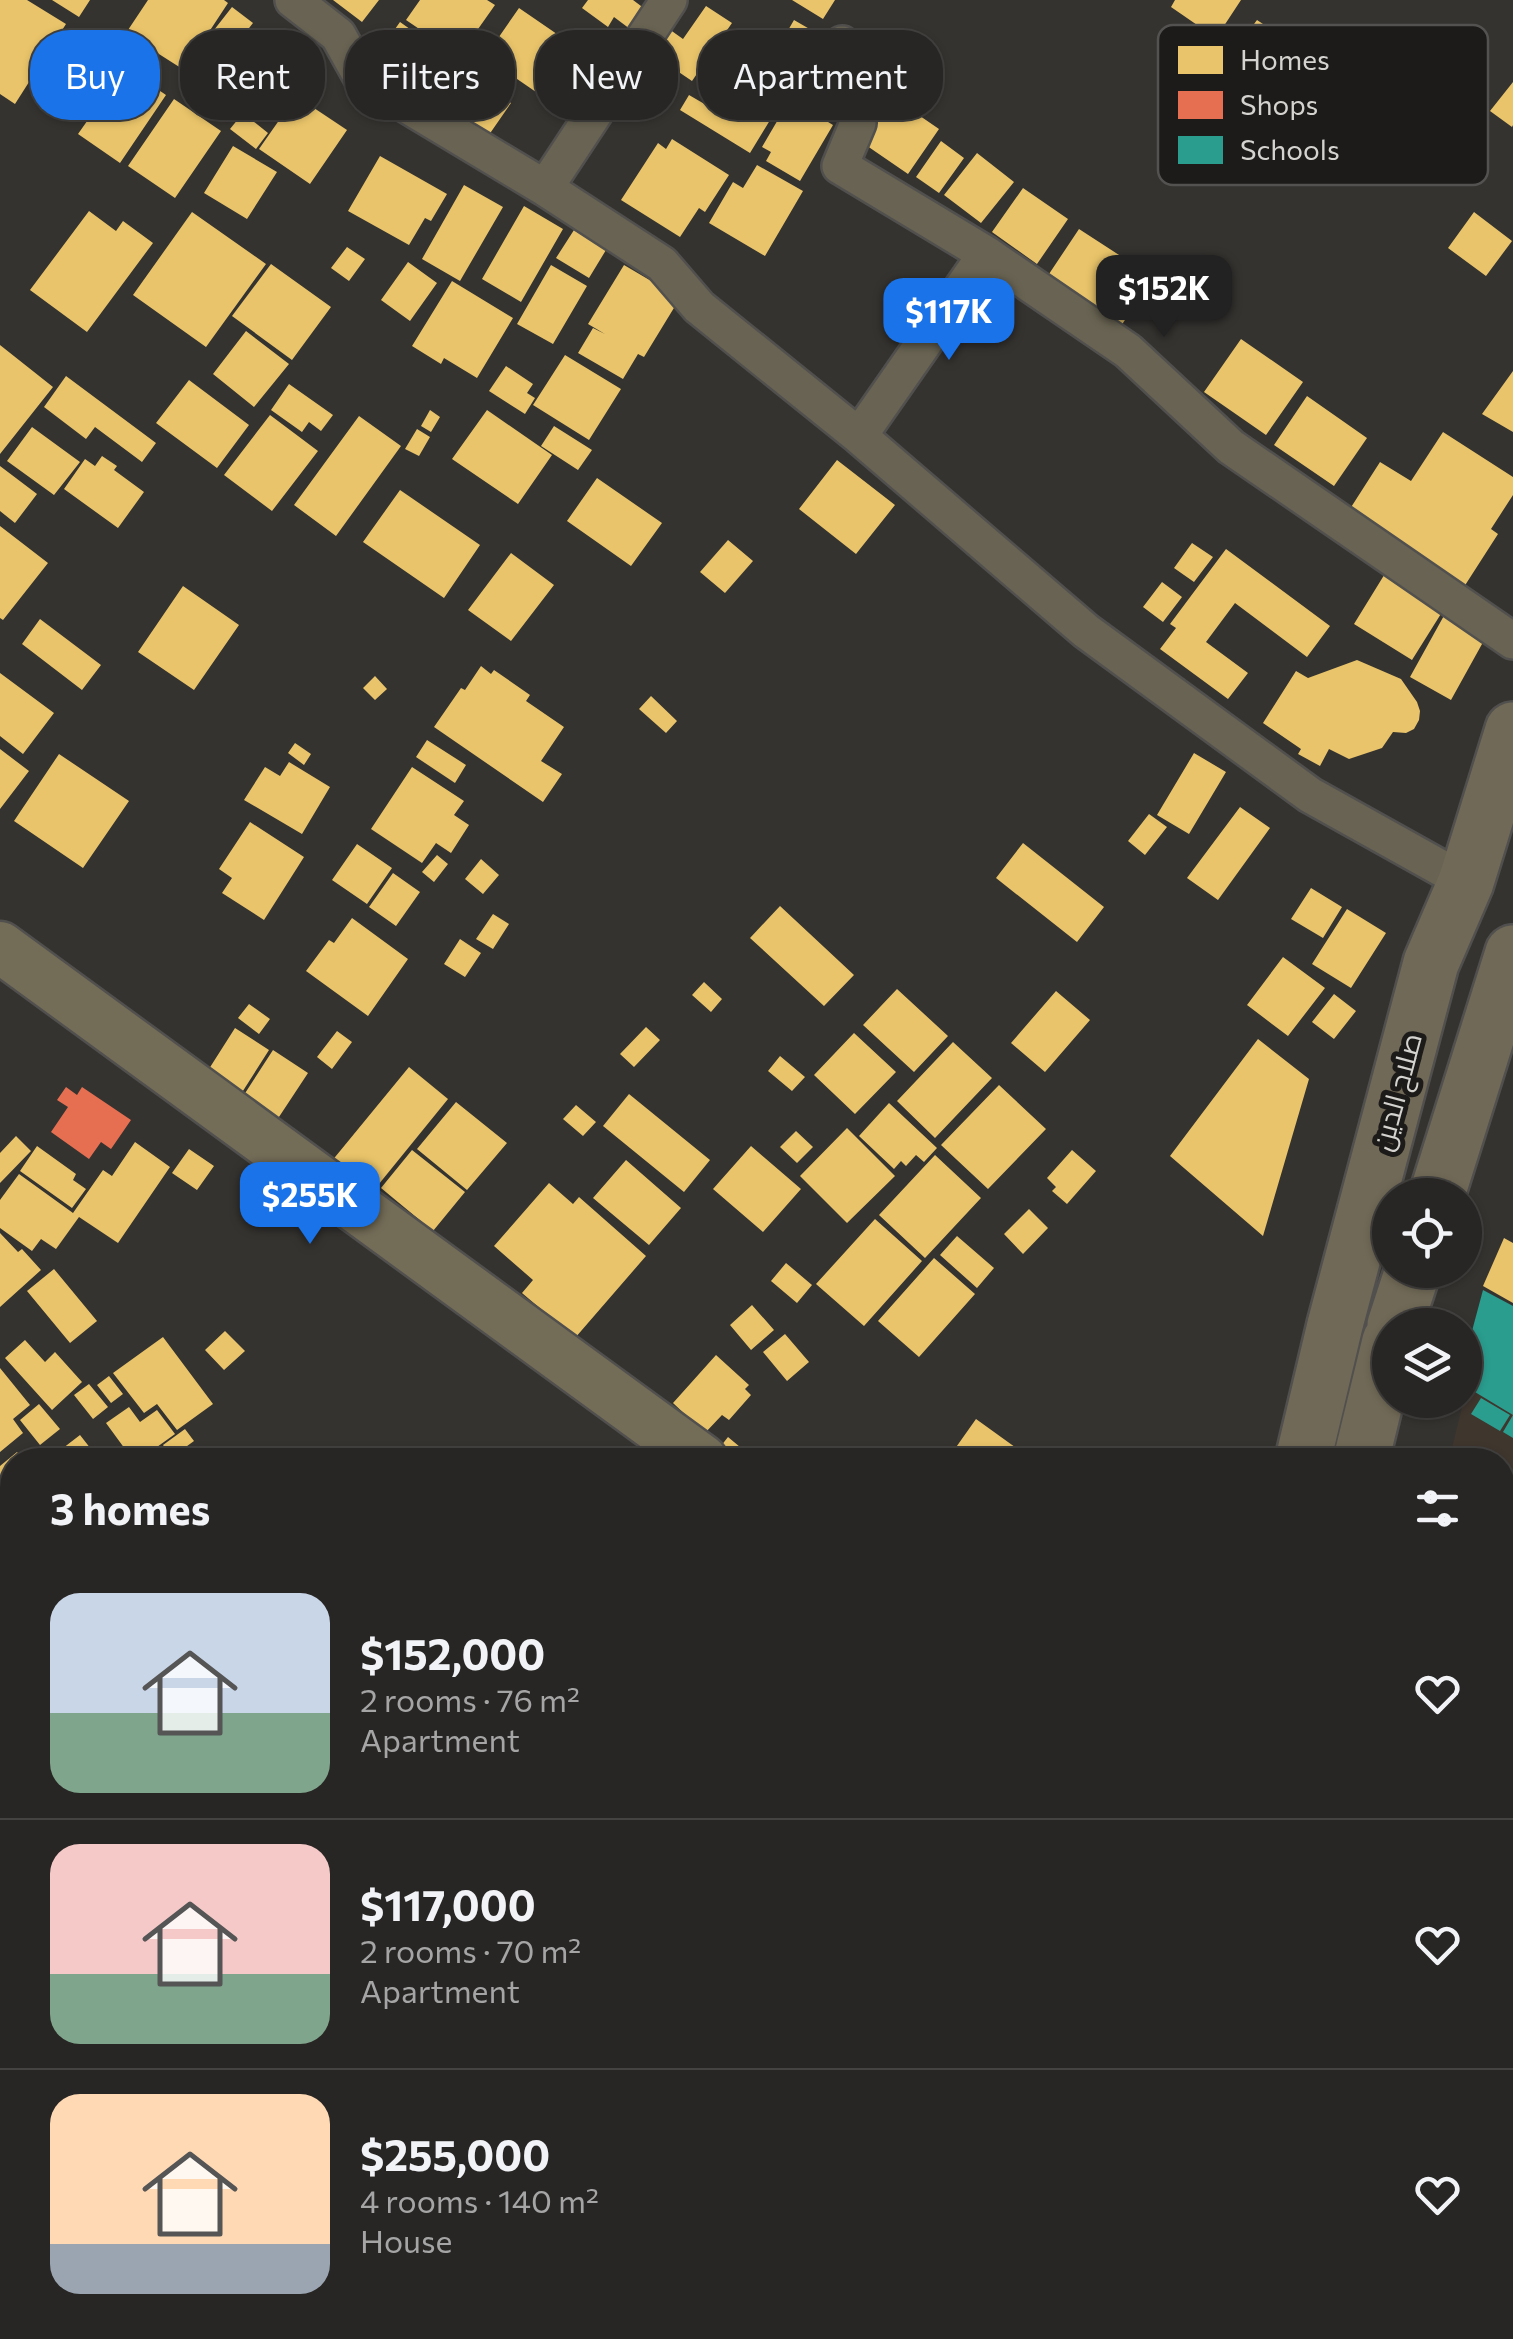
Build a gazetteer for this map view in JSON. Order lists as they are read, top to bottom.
{
  "streets": {
    "highway": ["صلاح الدين"]
  },
  "legend": ["Homes", "Shops", "Schools"],
  "page": {
    "chip": [
      "Buy",
      "Rent",
      "Filters",
      "New",
      "Apartment"
    ],
    "price": ["$152K", "$117K", "$255K"],
    "heading": "3 homes",
    "list": [
      {
        "name": "$152,000",
        "note": "2 rooms · 76 m² · Apartment"
      },
      {
        "name": "$117,000",
        "note": "2 rooms · 70 m² · Apartment"
      },
      {
        "name": "$255,000",
        "note": "4 rooms · 140 m² · House"
      }
    ]
  }
}
